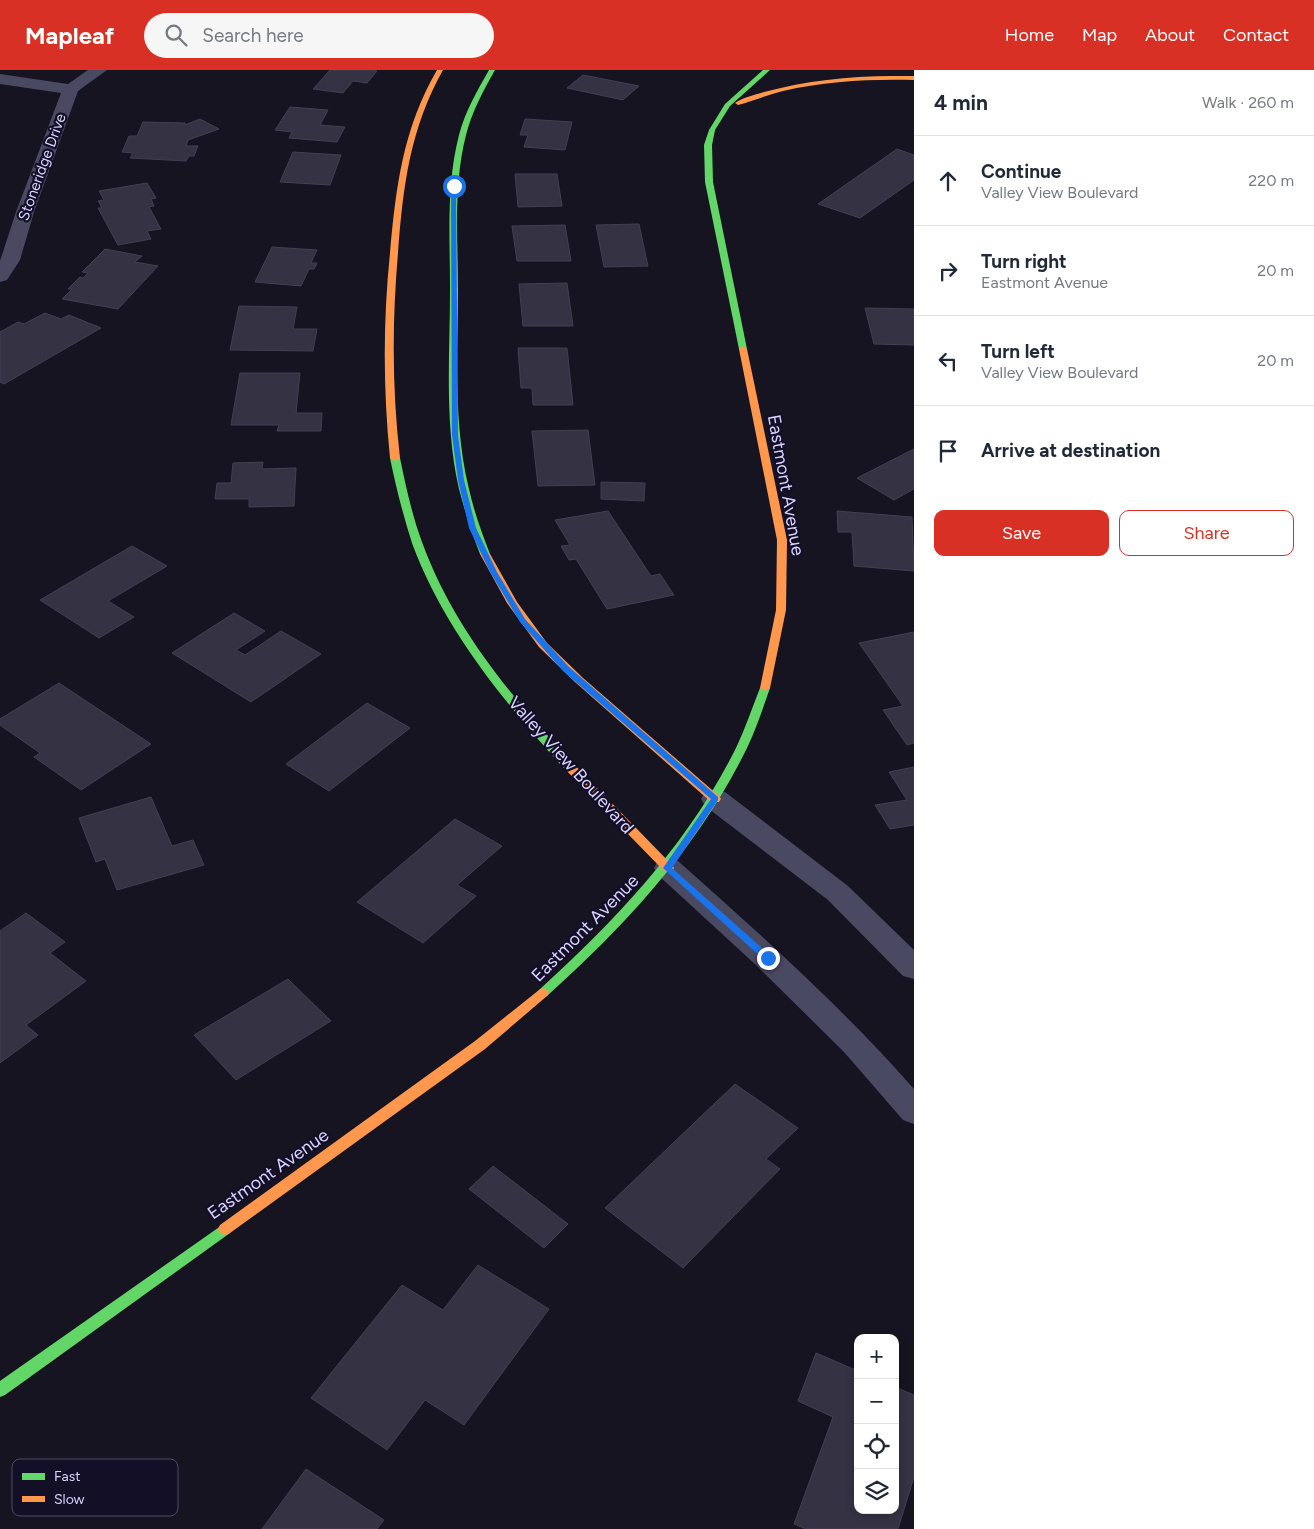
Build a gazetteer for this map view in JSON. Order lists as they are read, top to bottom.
{
  "streets": {
    "street": ["Stoneridge Drive", "Eastmont Avenue", "Valley View Boulevard"]
  },
  "crossings": [
    ["Eastmont Avenue", "Valley View Boulevard"]
  ],
  "legend": ["Fast", "Slow"],
  "page": {
    "header": "Mapleaf",
    "search": "Search here",
    "nav": [
      "Home",
      "Map",
      "About",
      "Contact"
    ],
    "heading": ["4 min", "Walk · 260 m"],
    "list": [
      ["Continue", "Valley View Boulevard", "220 m"],
      ["Turn right", "Eastmont Avenue", "20 m"],
      ["Turn left", "Valley View Boulevard", "20 m"],
      "Arrive at destination"
    ],
    "buttons": ["Save", "Share"],
    "map_buttons": ["+", "−"]
  }
}
